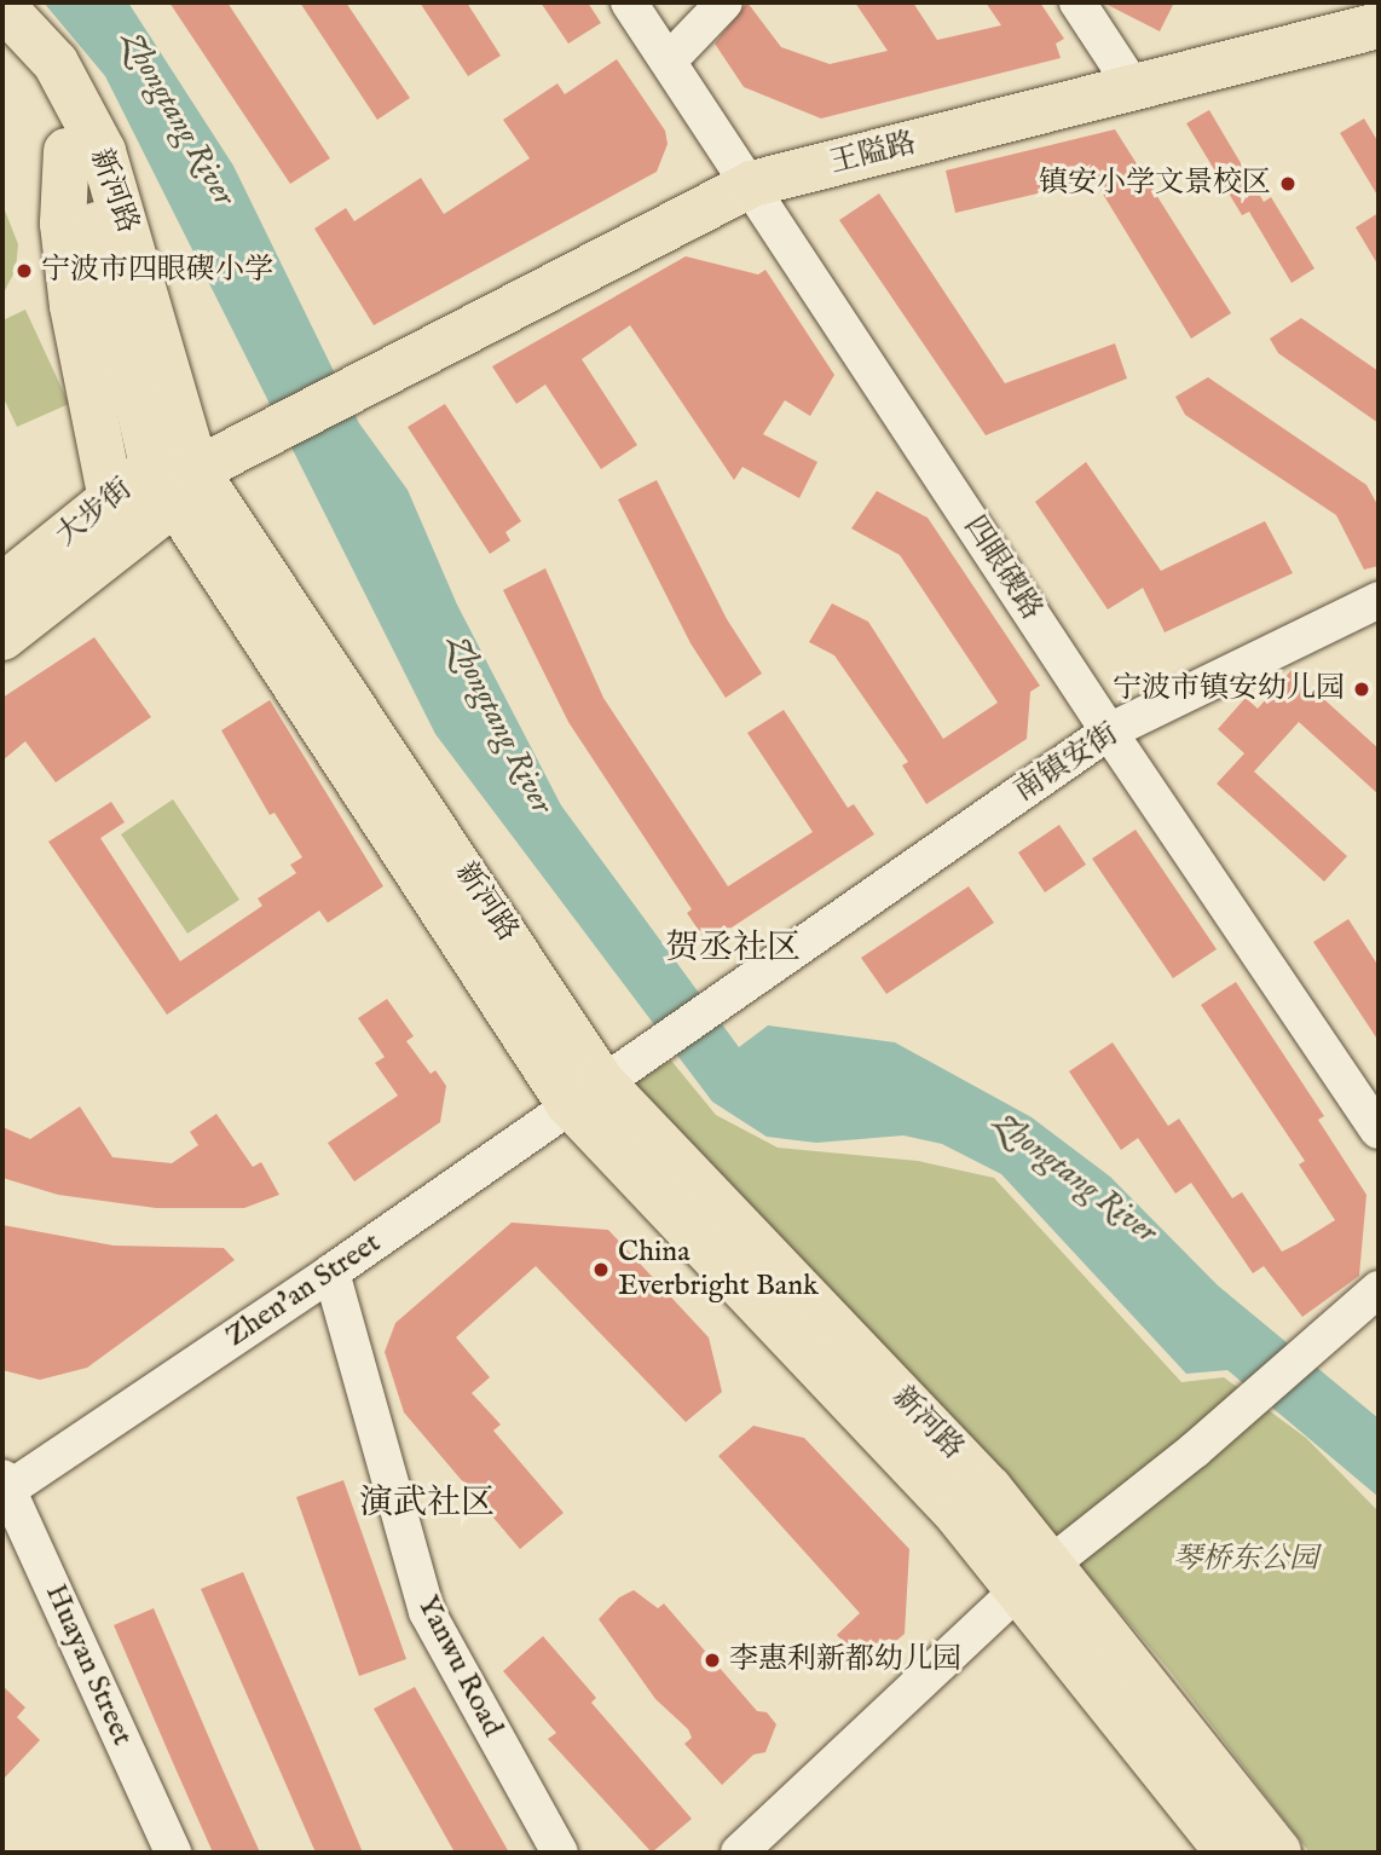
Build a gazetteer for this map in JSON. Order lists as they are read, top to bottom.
{
  "streets": {
    "main road": ["王隘路", "新河路", "大步街"],
    "street": [
      "四眼碶路",
      "南镇安街",
      "Zhen'an Street",
      "Huayan Street",
      "Yanwu Road"
    ]
  },
  "crossings": [
    ["王隘路", "新河路"],
    ["王隘路", "大步街"],
    ["王隘路", "四眼碶路"],
    ["新河路", "大步街"],
    ["新河路", "南镇安街"],
    ["新河路", "Zhen'an Street"],
    ["四眼碶路", "南镇安街"],
    ["南镇安街", "Zhen'an Street"],
    ["Zhen'an Street", "Huayan Street"],
    ["Zhen'an Street", "Yanwu Road"]
  ],
  "districts": ["贺丞社区", "演武社区"],
  "water": ["Zhongtang River"],
  "parks": ["琴桥东公园"],
  "places": [
    "镇安小学文景校区",
    "宁波市四眼碶小学",
    "宁波市镇安幼儿园",
    "China Everbright Bank",
    "李惠利新都幼儿园"
  ]
}
